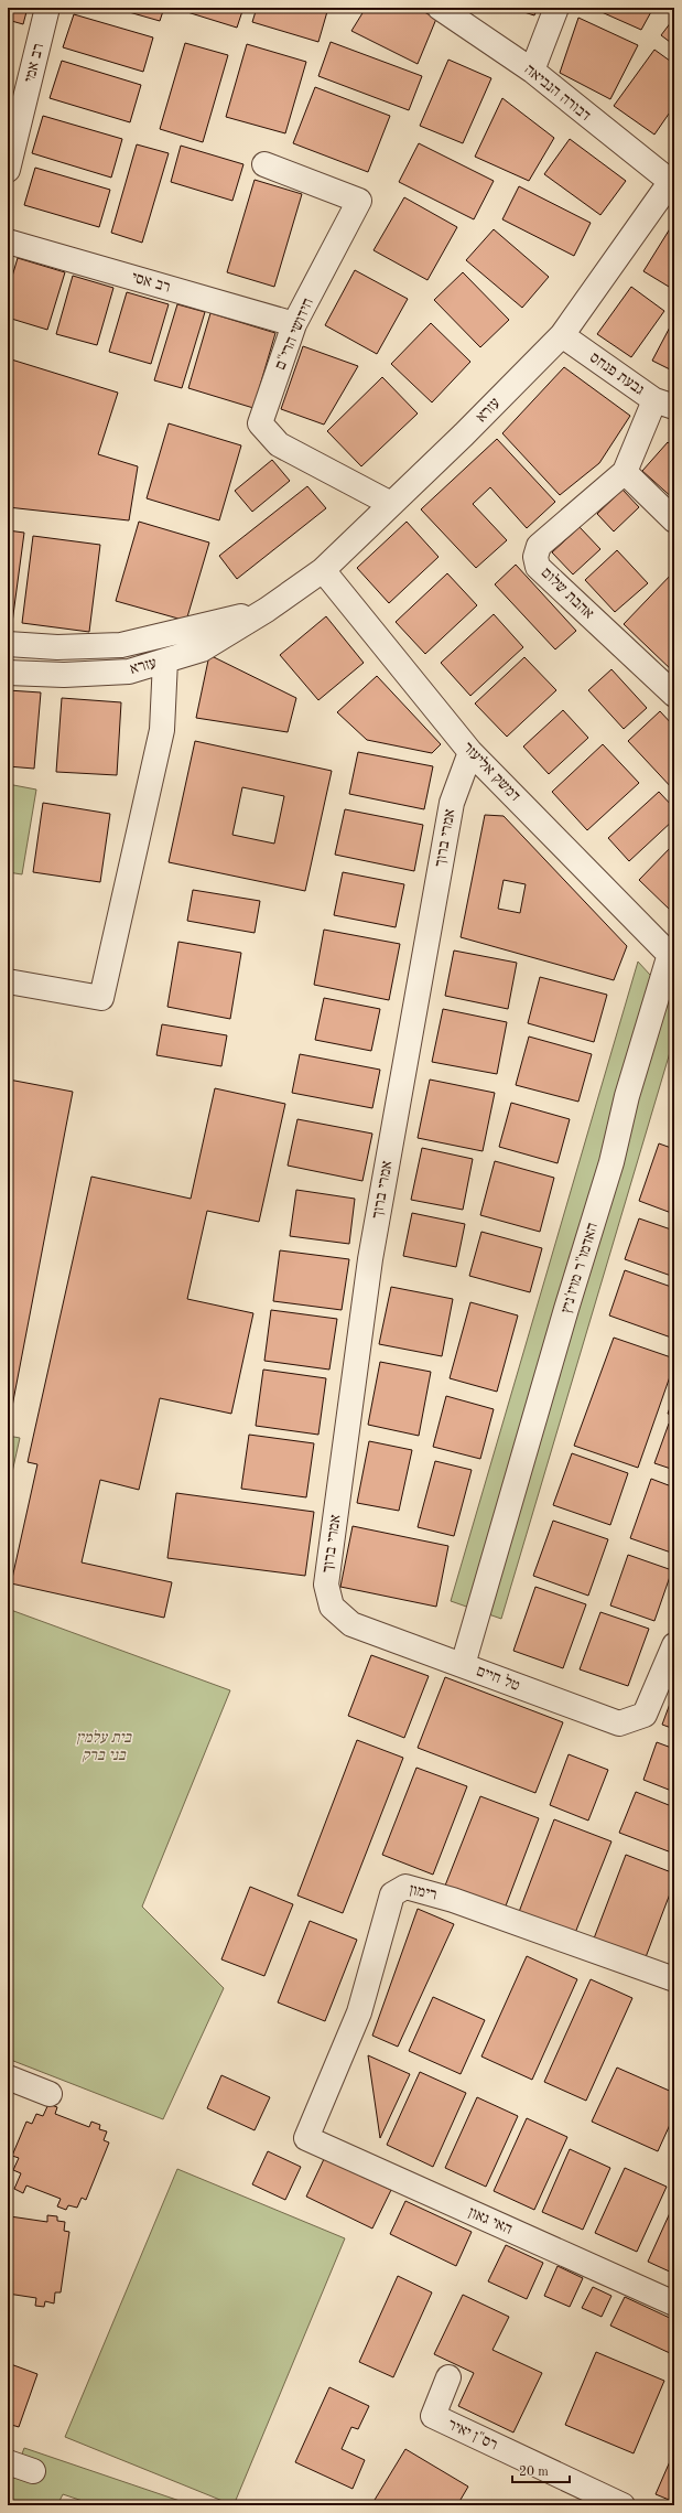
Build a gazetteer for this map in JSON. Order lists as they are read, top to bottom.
{
  "streets": {
    "street": [
      "רב אמי",
      "דבורה הנביאה",
      "רב אסי",
      "חידושי הרי\"ם",
      "גבעת פנחס",
      "עזרא",
      "אהבת שלום",
      "דמשק אליעזר",
      "אמרי ברוך",
      "האדמו\"ר מויז'ניץ",
      "טל חיים",
      "רימון",
      "האי גאון",
      "רס\"ן יאיר"
    ]
  },
  "crossings": [
    ["דבורה הנביאה", "עזרא"],
    ["רב אסי", "חידושי הרי\"ם"],
    ["חידושי הרי\"ם", "עזרא"],
    ["גבעת פנחס", "עזרא"],
    ["גבעת פנחס", "אהבת שלום"],
    ["עזרא", "דמשק אליעזר"],
    ["דמשק אליעזר", "אמרי ברוך"],
    ["דמשק אליעזר", "האדמו\"ר מויז'ניץ"],
    ["אמרי ברוך", "טל חיים"],
    ["האדמו\"ר מויז'ניץ", "טל חיים"],
    ["רימון", "האי גאון"]
  ],
  "parks": ["בית עלמין בני ברק"],
  "scale_bar": "20 m"
}
